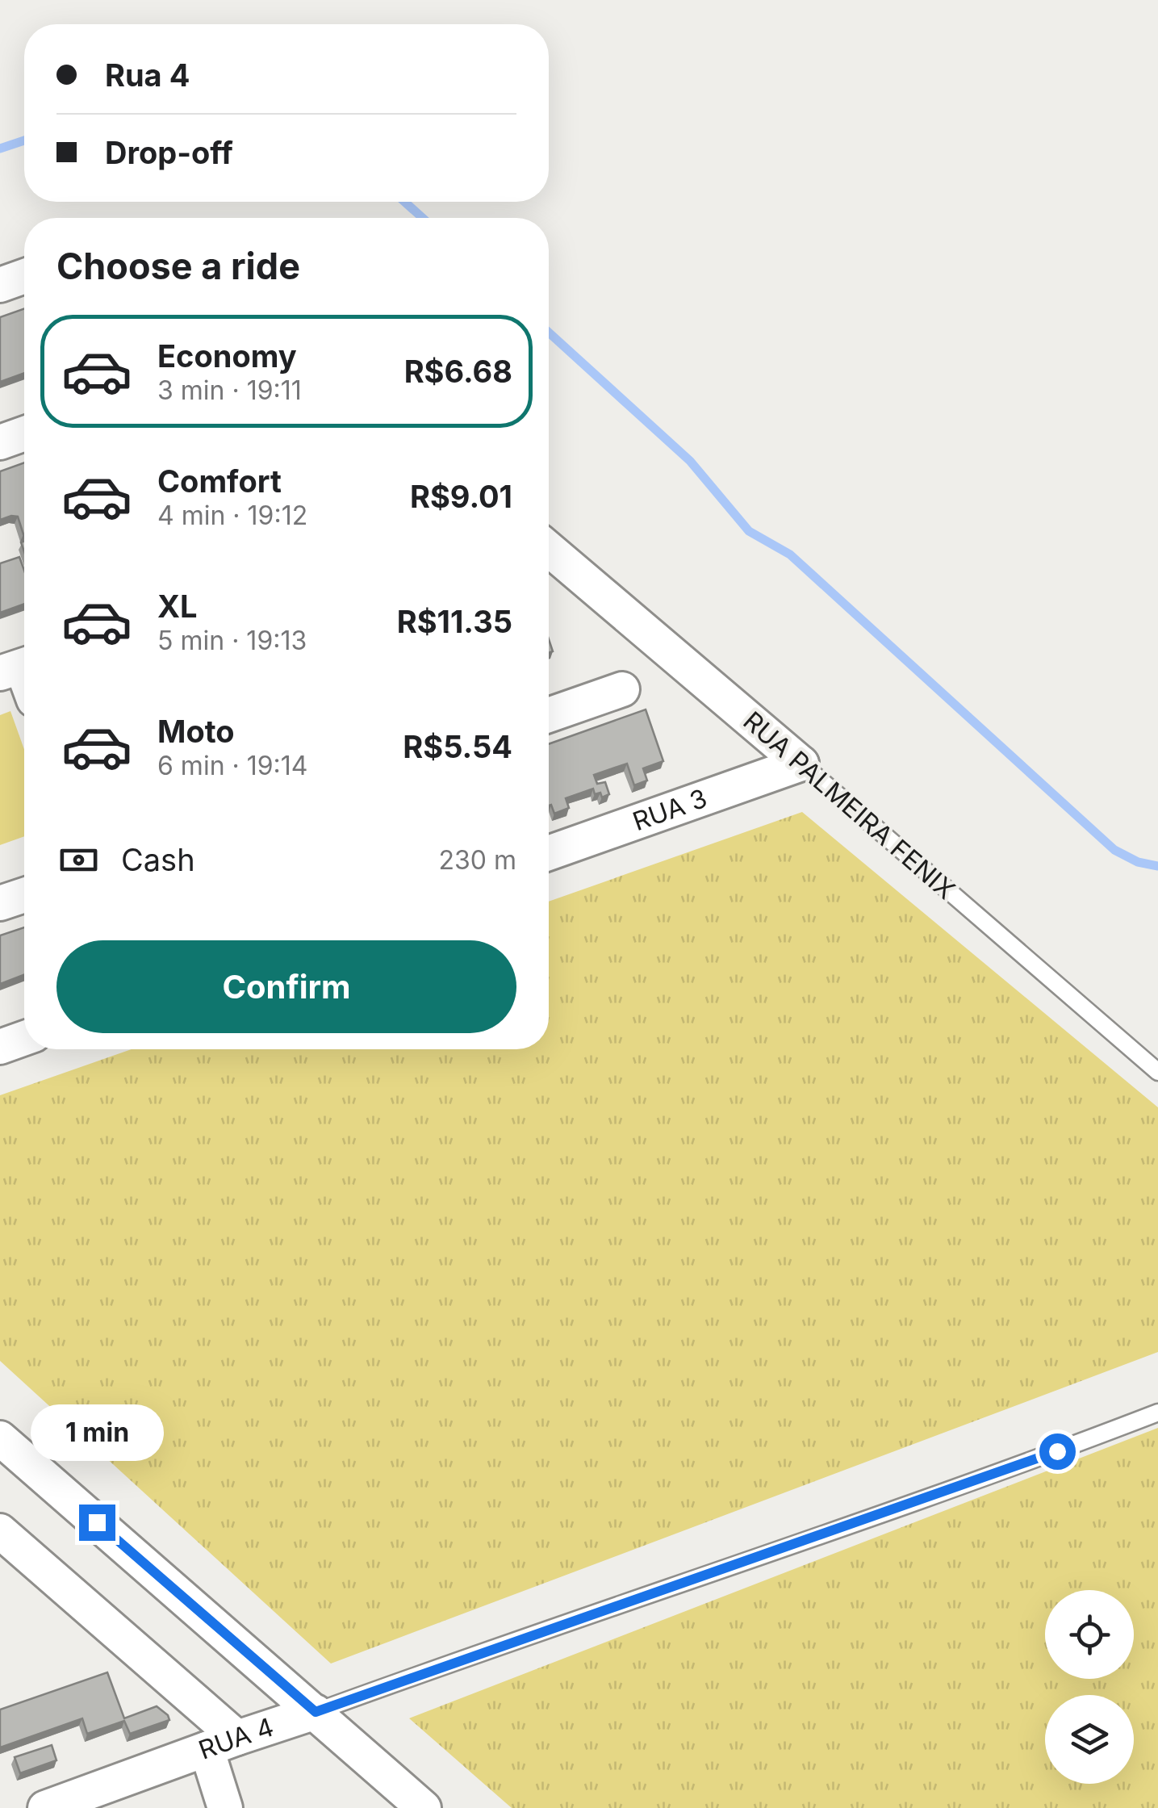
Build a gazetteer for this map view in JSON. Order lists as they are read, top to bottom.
{
  "streets": {
    "street": ["RUA PALMEIRA FENIX", "RUA 3", "RUA 4"]
  },
  "crossings": [
    ["RUA PALMEIRA FENIX", "RUA 3"]
  ],
  "page": {
    "banner": ["Rua 4", "Drop-off"],
    "heading": "Choose a ride",
    "list": [
      {
        "name": "Economy",
        "note": "3 min · 19:11",
        "value": "R$6.68"
      },
      {
        "name": "Comfort",
        "note": "4 min · 19:12",
        "value": "R$9.01"
      },
      {
        "name": "XL",
        "note": "5 min · 19:13",
        "value": "R$11.35"
      },
      {
        "name": "Moto",
        "note": "6 min · 19:14",
        "value": "R$5.54"
      }
    ],
    "pay": ["Cash", "230 m"],
    "buttons": "Confirm",
    "bubble": "1 min"
  }
}
